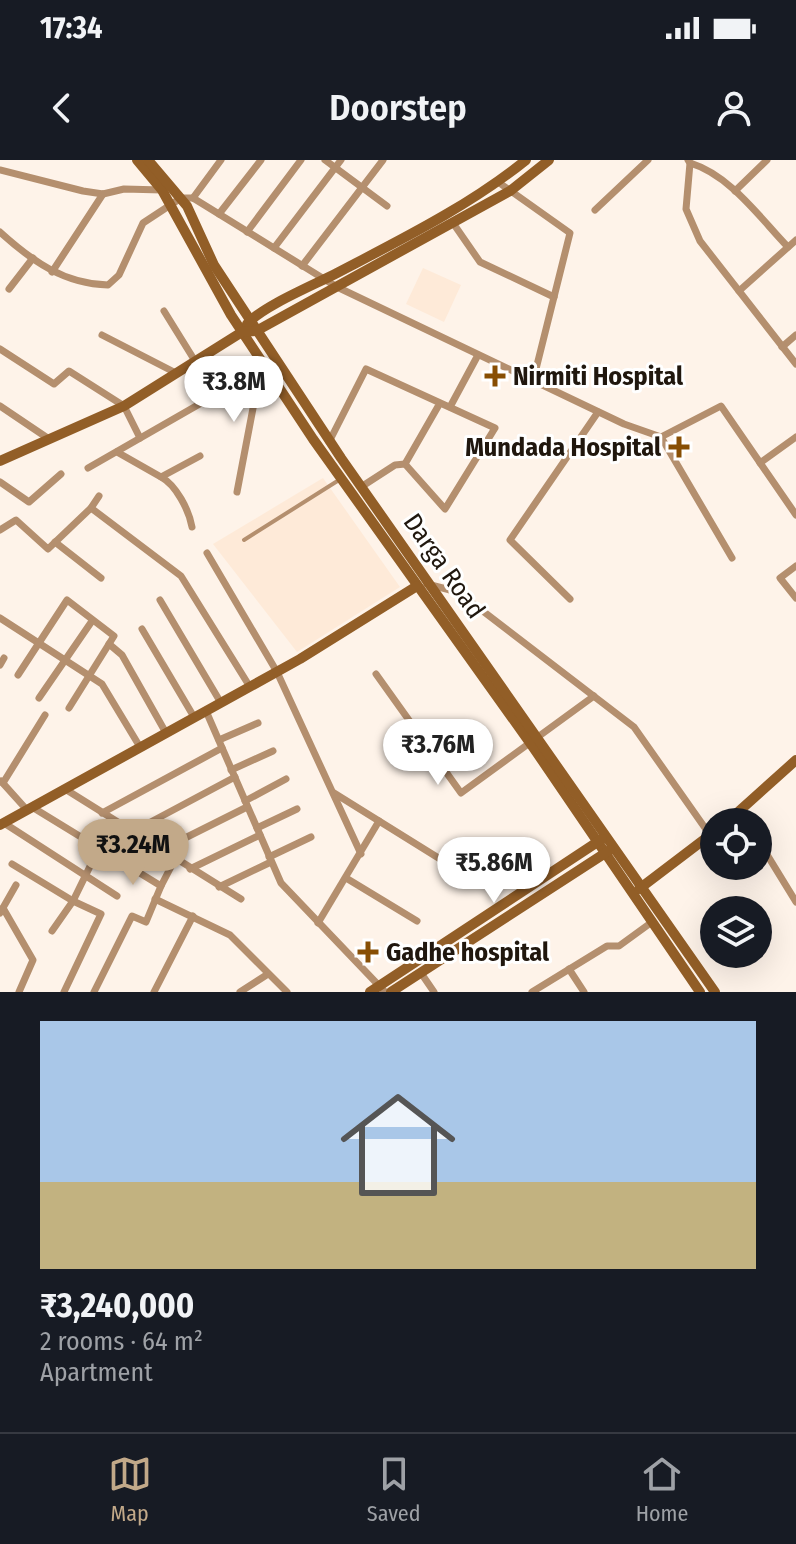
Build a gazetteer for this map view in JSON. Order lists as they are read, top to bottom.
{
  "streets": {
    "main road": ["Darga Road"]
  },
  "places": {
    "health": ["Nirmiti Hospital", "Mundada Hospital", "Gadhe hospital"]
  },
  "page": {
    "status": "17:34",
    "header": "Doorstep",
    "price": [
      "₹3.8M",
      "₹3.76M",
      "₹3.24M",
      "₹5.86M"
    ],
    "list": [
      {
        "name": "₹3,240,000",
        "note": "2 rooms · 64 m² · Apartment"
      }
    ],
    "tabs": ["Map", "Saved", "Home"]
  }
}
